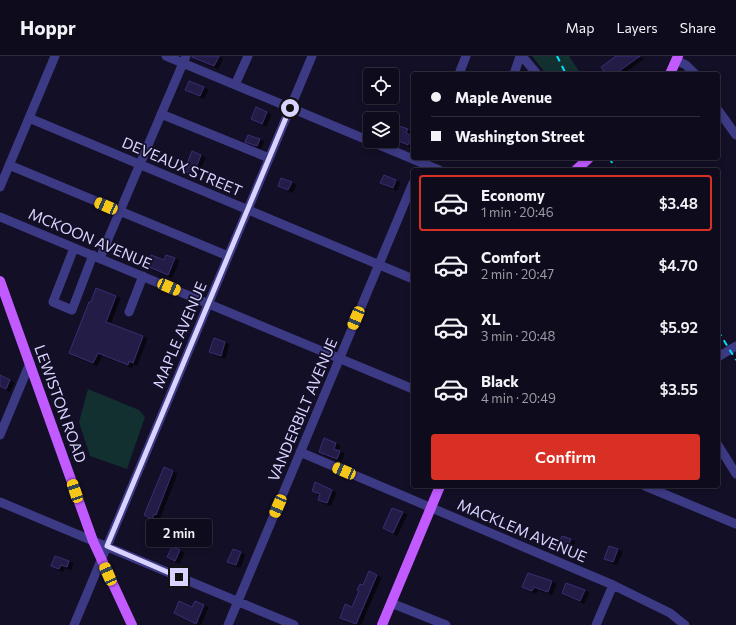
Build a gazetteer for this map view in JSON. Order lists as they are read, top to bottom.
{
  "streets": {
    "main road": ["LEWISTON ROAD"],
    "street": [
      "DEVEAUX STREET",
      "MCKOON AVENUE",
      "MAPLE AVENUE",
      "VANDERBILT AVENUE",
      "MACKLEM AVENUE"
    ]
  },
  "crossings": [
    ["DEVEAUX STREET", "MAPLE AVENUE"],
    ["DEVEAUX STREET", "VANDERBILT AVENUE"],
    ["MCKOON AVENUE", "MAPLE AVENUE"],
    ["MCKOON AVENUE", "VANDERBILT AVENUE"],
    ["MAPLE AVENUE", "LEWISTON ROAD"],
    ["VANDERBILT AVENUE", "MACKLEM AVENUE"]
  ],
  "page": {
    "header": "Hoppr",
    "nav": ["Map", "Layers", "Share"],
    "banner": ["Maple Avenue", "Washington Street"],
    "list": [
      {
        "name": "Economy",
        "note": "1 min · 20:46",
        "value": "$3.48"
      },
      {
        "name": "Comfort",
        "note": "2 min · 20:47",
        "value": "$4.70"
      },
      {
        "name": "XL",
        "note": "3 min · 20:48",
        "value": "$5.92"
      },
      {
        "name": "Black",
        "note": "4 min · 20:49",
        "value": "$3.55"
      }
    ],
    "buttons": "Confirm",
    "bubble": "2 min"
  }
}
